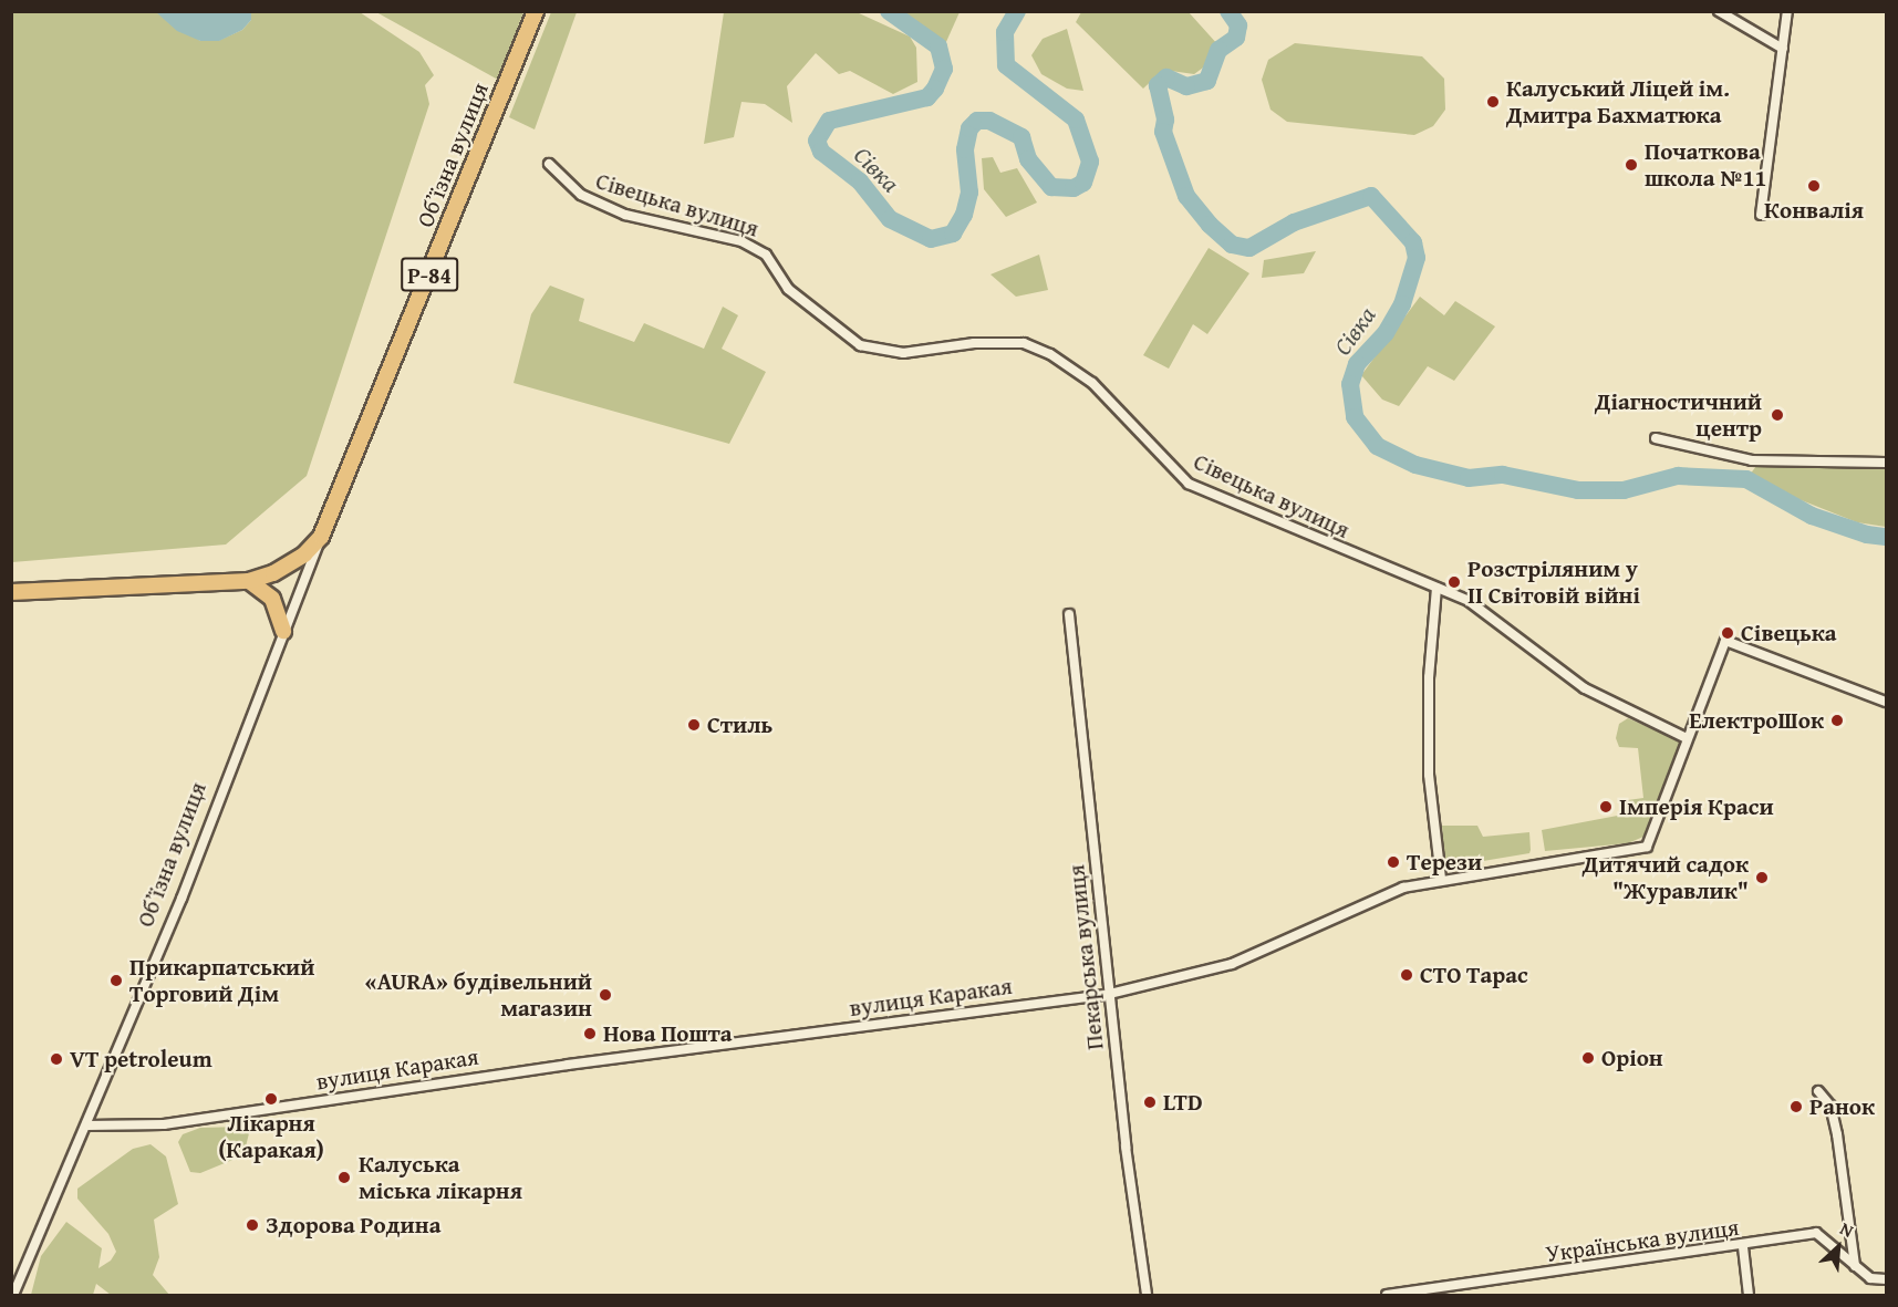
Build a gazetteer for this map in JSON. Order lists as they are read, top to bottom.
{
  "streets": {
    "main road": ["Обʼїзна вулиця", "Р-84"],
    "street": [
      "Сівецька вулиця",
      "Пекарська вулиця",
      "вулиця Каракая",
      "Українська вулиця"
    ]
  },
  "crossings": [
    ["Обʼїзна вулиця", "вулиця Каракая"],
    ["Сівецька вулиця", "вулиця Каракая"],
    ["Пекарська вулиця", "вулиця Каракая"]
  ],
  "water": ["Сівка"],
  "places": [
    "Калуський Ліцей ім. Дмитра Бахматюка",
    "Початкова школа №11",
    "Конвалія",
    "Діагностичний центр",
    "Розстріляним у II Світовій війні",
    "Сівецька",
    "ЕлектроШок",
    "Стиль",
    "Імперія Краси",
    "Терези",
    "Дитячий садок \"Журавлик\"",
    "СТО Тарас",
    "Прикарпатський Торговий Дім",
    "«AURA» будівельний магазин",
    "Нова Пошта",
    "Оріон",
    "VT petroleum",
    "Лікарня (Каракая)",
    "LTD",
    "Ранок",
    "Калуська міська лікарня",
    "Здорова Родина"
  ],
  "north": "top right"
}
